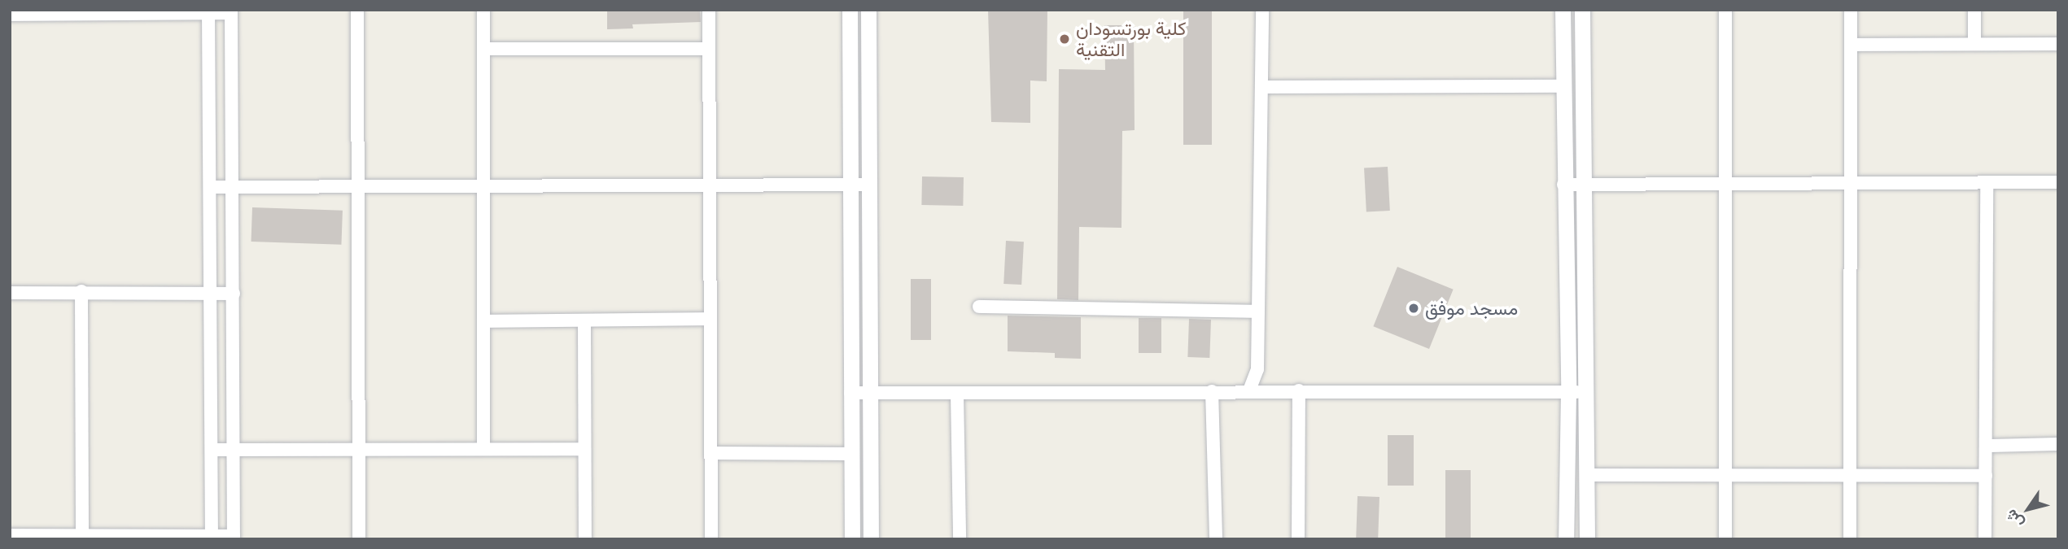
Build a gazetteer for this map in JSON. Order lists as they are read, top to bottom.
{
  "places": ["كلية بورتسودان التقنية", "مسجد موفق"],
  "north": "bottom left"
}
